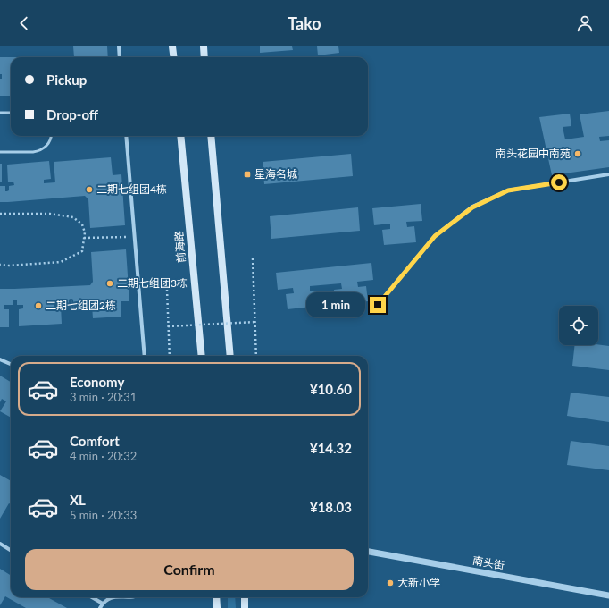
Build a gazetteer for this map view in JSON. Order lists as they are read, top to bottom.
{
  "streets": {
    "main road": ["前海路"],
    "street": ["南头街"]
  },
  "places": {
    "other": [
      "南头花园中南苑",
      "二期七组团4栋",
      "二期七组团3栋",
      "二期七组团2栋",
      "大新小学"
    ],
    "transit": ["星海名城"]
  },
  "page": {
    "header": "Tako",
    "banner": ["Pickup", "Drop-off"],
    "bubble": "1 min",
    "list": [
      {
        "name": "Economy",
        "note": "3 min · 20:31",
        "value": "¥10.60"
      },
      {
        "name": "Comfort",
        "note": "4 min · 20:32",
        "value": "¥14.32"
      },
      {
        "name": "XL",
        "note": "5 min · 20:33",
        "value": "¥18.03"
      }
    ],
    "buttons": "Confirm"
  }
}
